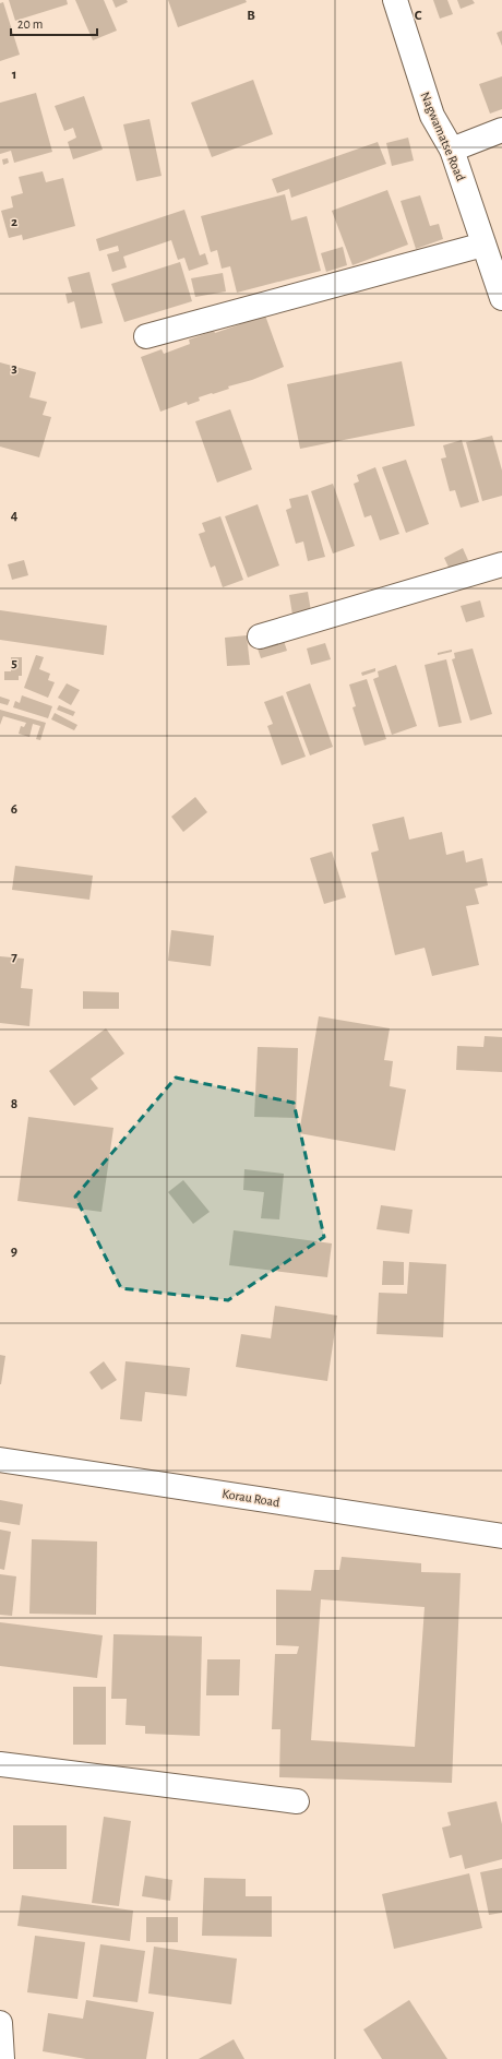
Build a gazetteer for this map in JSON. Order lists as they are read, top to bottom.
{
  "streets": {
    "street": ["Nagwamatse Road", "Korau Road"]
  },
  "scale_bar": "20 m",
  "grid": {
    "columns": ["B", "C"],
    "rows": [
      "1",
      "2",
      "3",
      "4",
      "5",
      "6",
      "7",
      "8",
      "9"
    ]
  }
}
